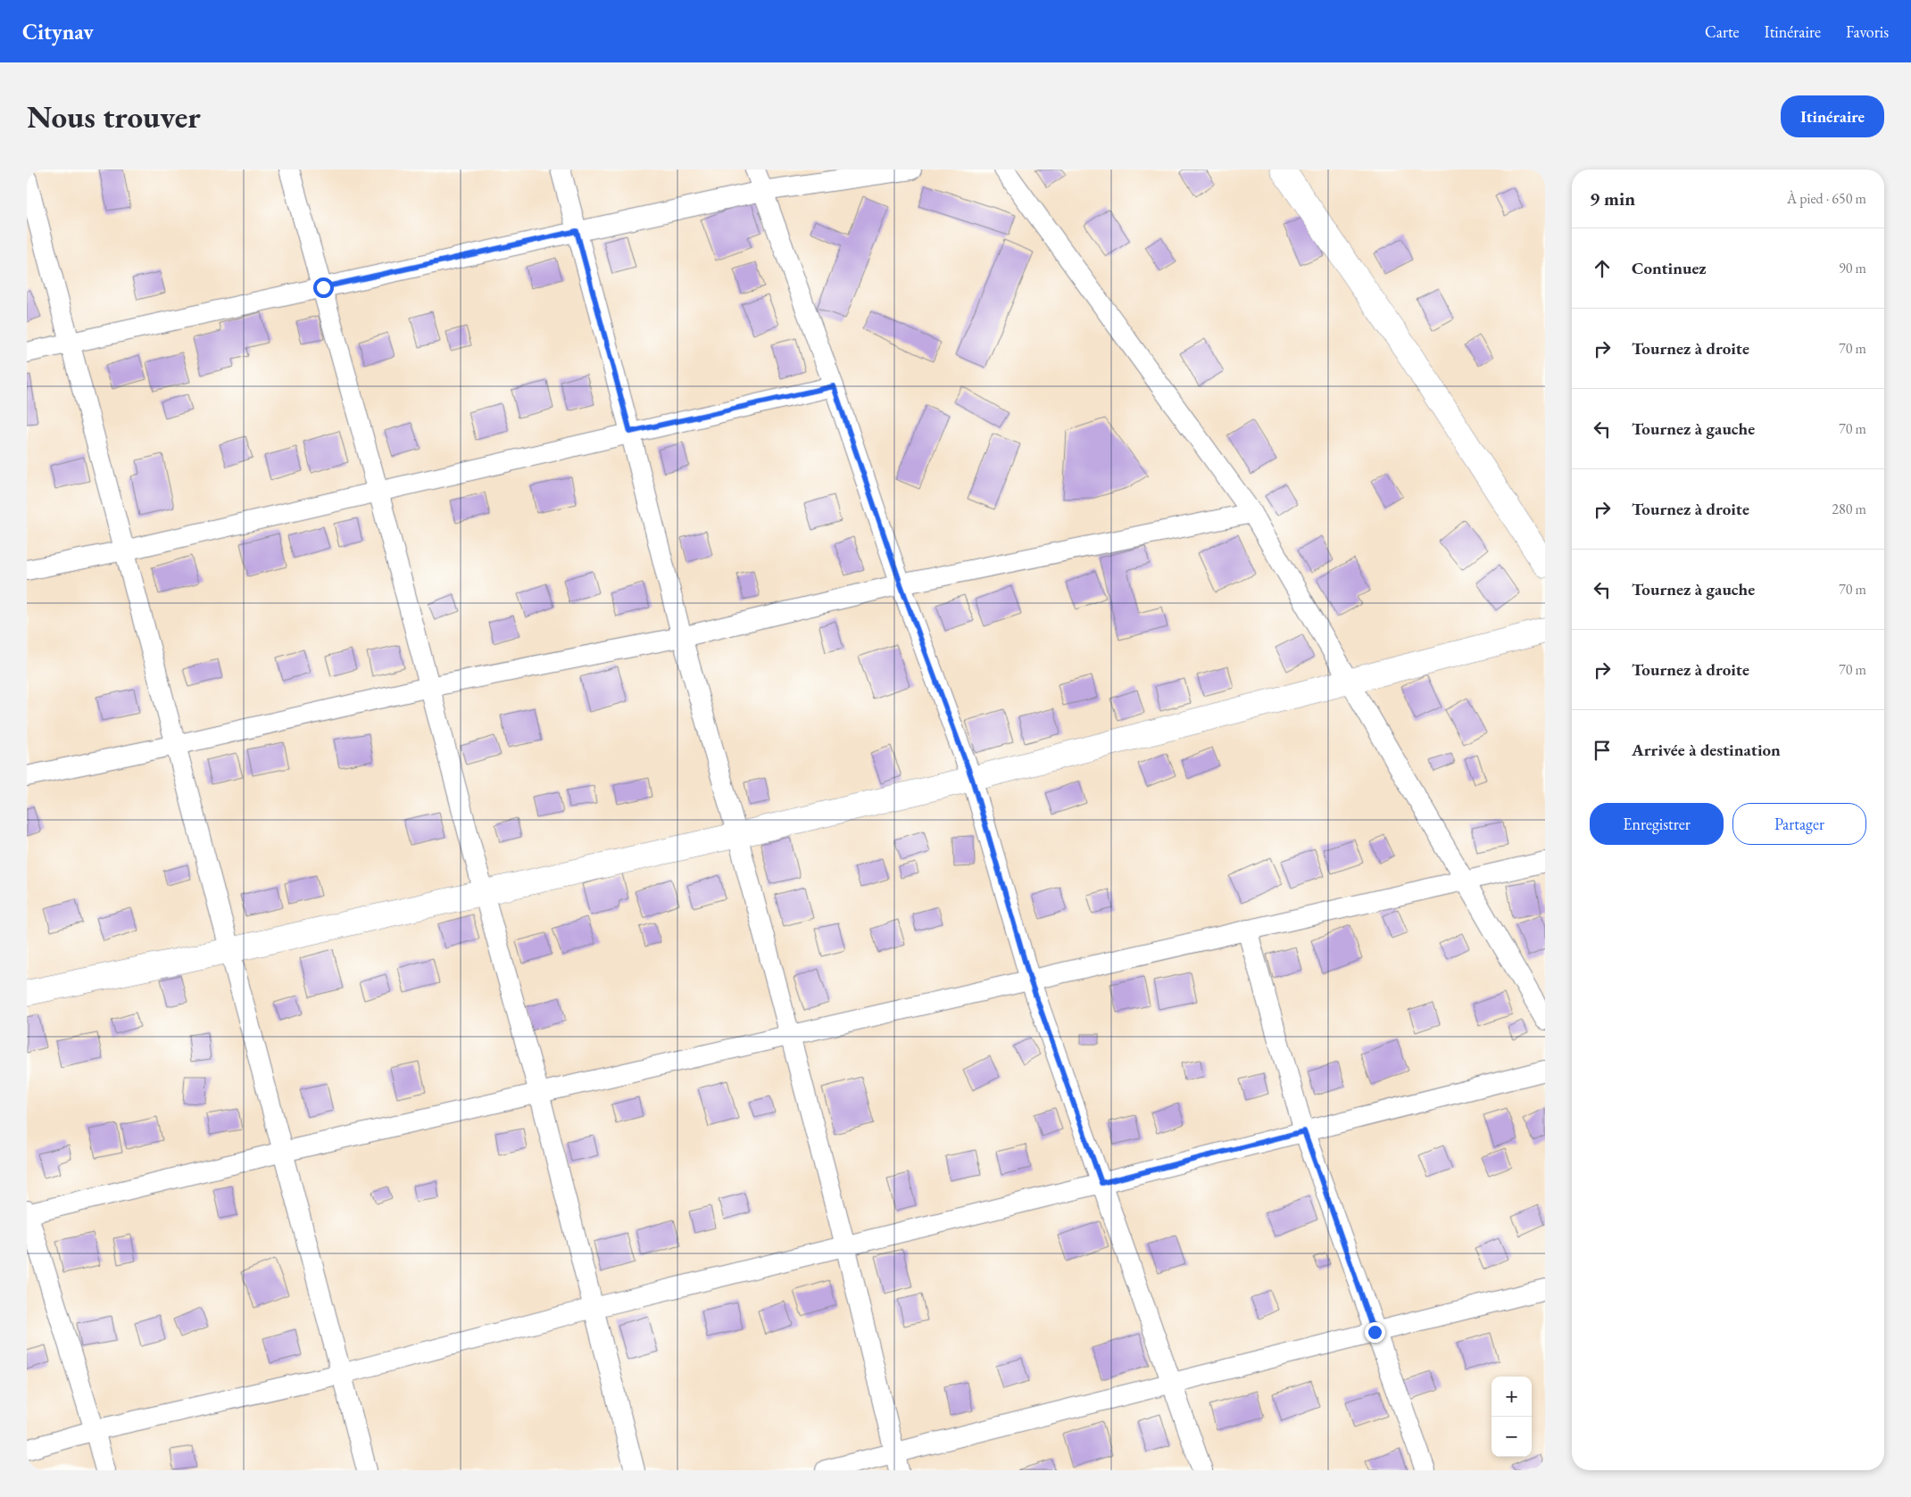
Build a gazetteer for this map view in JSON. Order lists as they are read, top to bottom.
{
  "page": {
    "header": "Citynav",
    "nav": ["Carte", "Itinéraire", "Favoris"],
    "buttons": [
      "Itinéraire",
      ["Enregistrer", "Partager"]
    ],
    "title": "Nous trouver",
    "heading": ["9 min", "À pied · 650 m"],
    "list": [
      ["Continuez", "90 m"],
      ["Tournez à droite", "70 m"],
      ["Tournez à gauche", "70 m"],
      ["Tournez à droite", "280 m"],
      ["Tournez à gauche", "70 m"],
      ["Tournez à droite", "70 m"],
      "Arrivée à destination"
    ],
    "map_buttons": ["+", "−"]
  }
}
